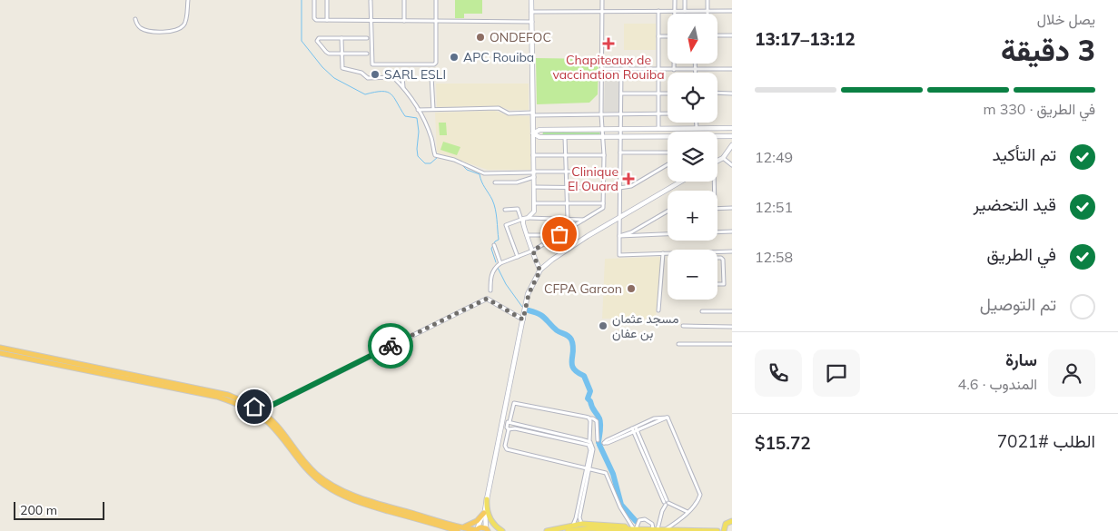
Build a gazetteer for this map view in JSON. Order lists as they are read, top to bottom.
{
  "places": {
    "other": [
      "ONDEFOC",
      "APC Rouiba",
      "SARL ESLI",
      "CFPA Garcon",
      "مسجد عثمان بن عفان"
    ],
    "health": ["Chapiteaux de vaccination Rouiba", "Clinique El Ouard"]
  },
  "scale_bar": "200 m",
  "north": "bottom",
  "page": {
    "heading": ["3 دقيقة", "يصل خلال", "13:12–13:17"],
    "panel": [
      "سارة",
      "المندوب · 4.6",
      "الطلب #7021",
      "$15.72"
    ],
    "map_buttons": ["+", "−"],
    "bar": "في الطريق · 330 m",
    "list": [
      ["تم التأكيد", "12:49"],
      ["قيد التحضير", "12:51"],
      ["في الطريق", "12:58"],
      "تم التوصيل"
    ],
    "scale": "200 m"
  }
}
